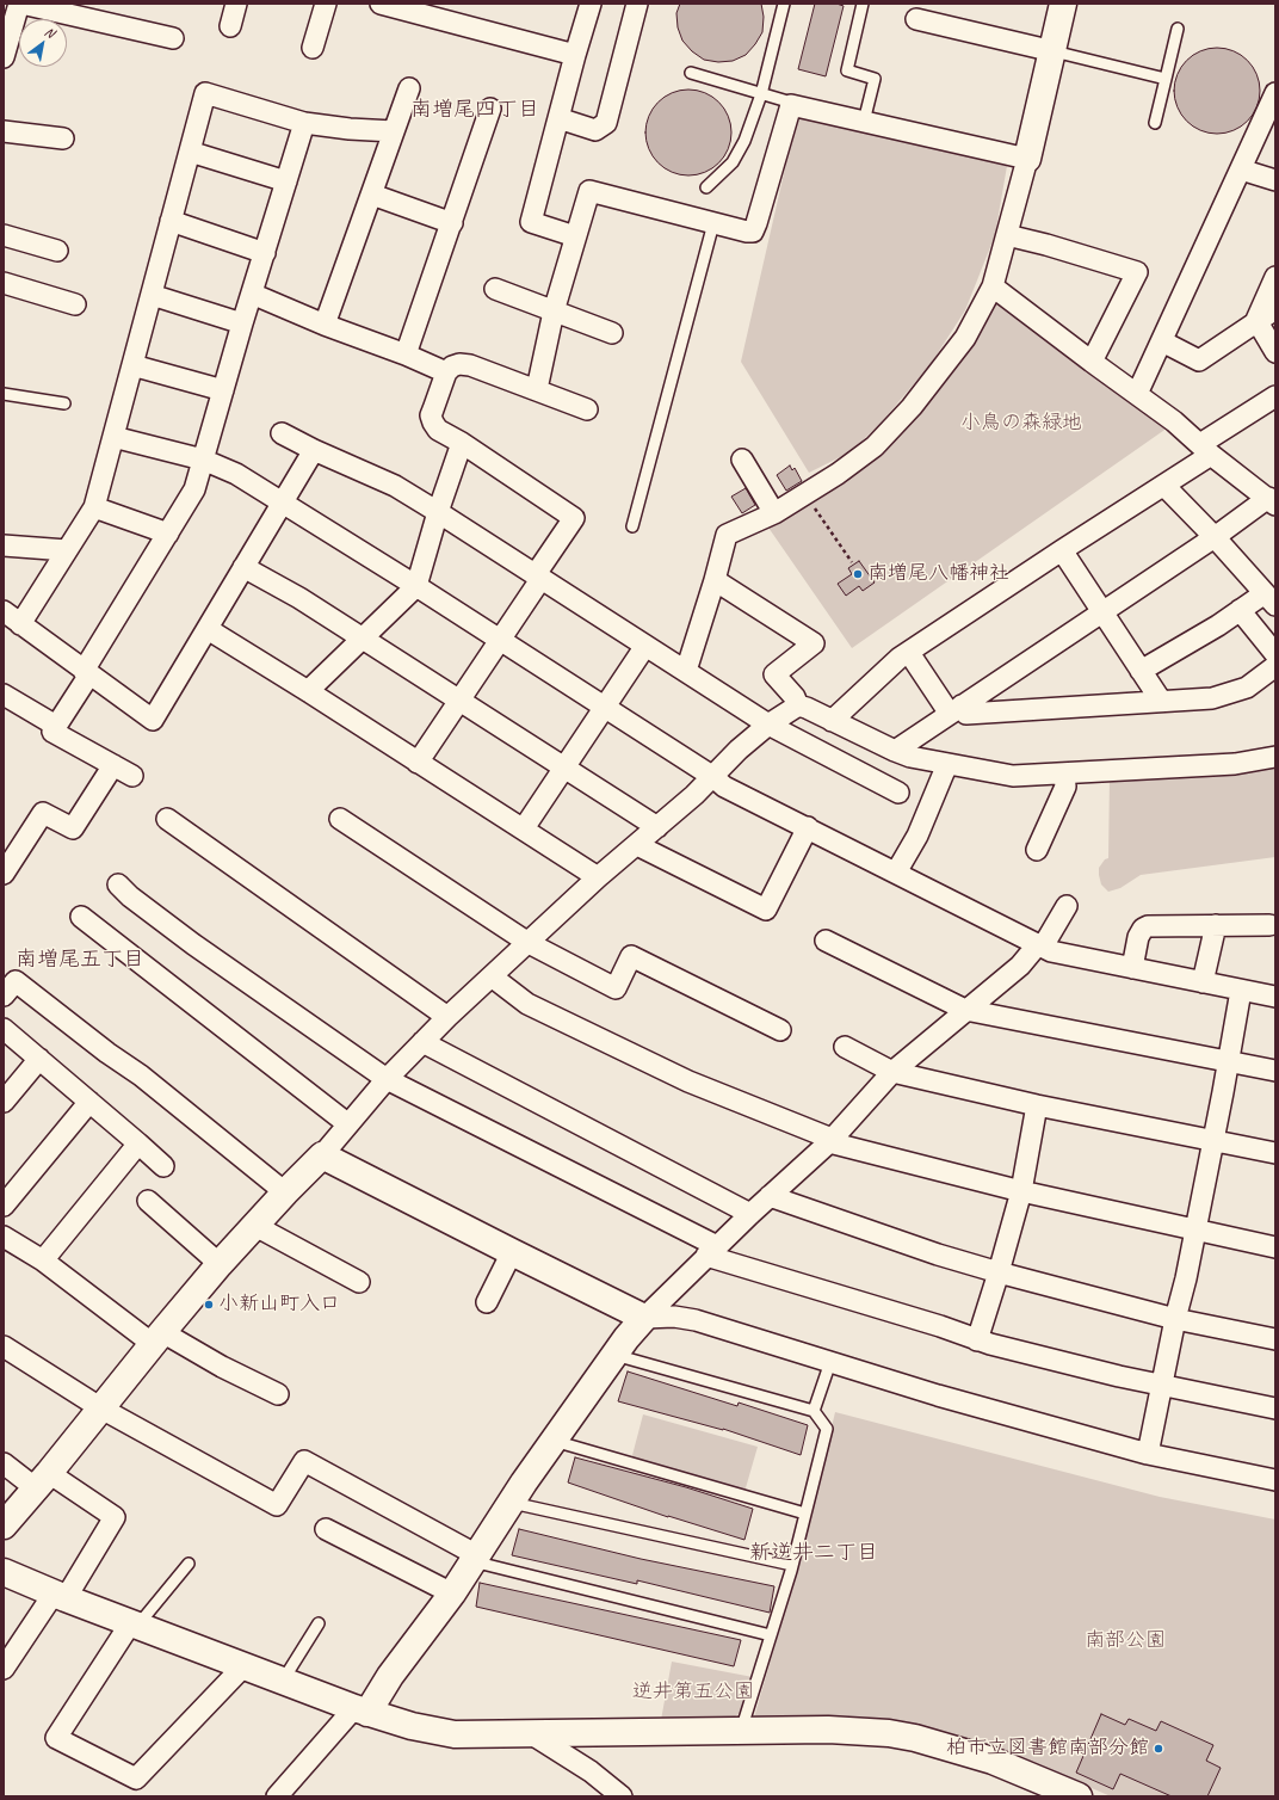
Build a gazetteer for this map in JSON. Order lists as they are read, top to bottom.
{
  "districts": ["南増尾四丁目", "南増尾五丁目", "新逆井二丁目"],
  "parks": ["小鳥の森緑地", "南部公園", "逆井第五公園"],
  "places": ["南増尾八幡神社", "小新山町入口", "柏市立図書館南部分館"],
  "north": "top right"
}
